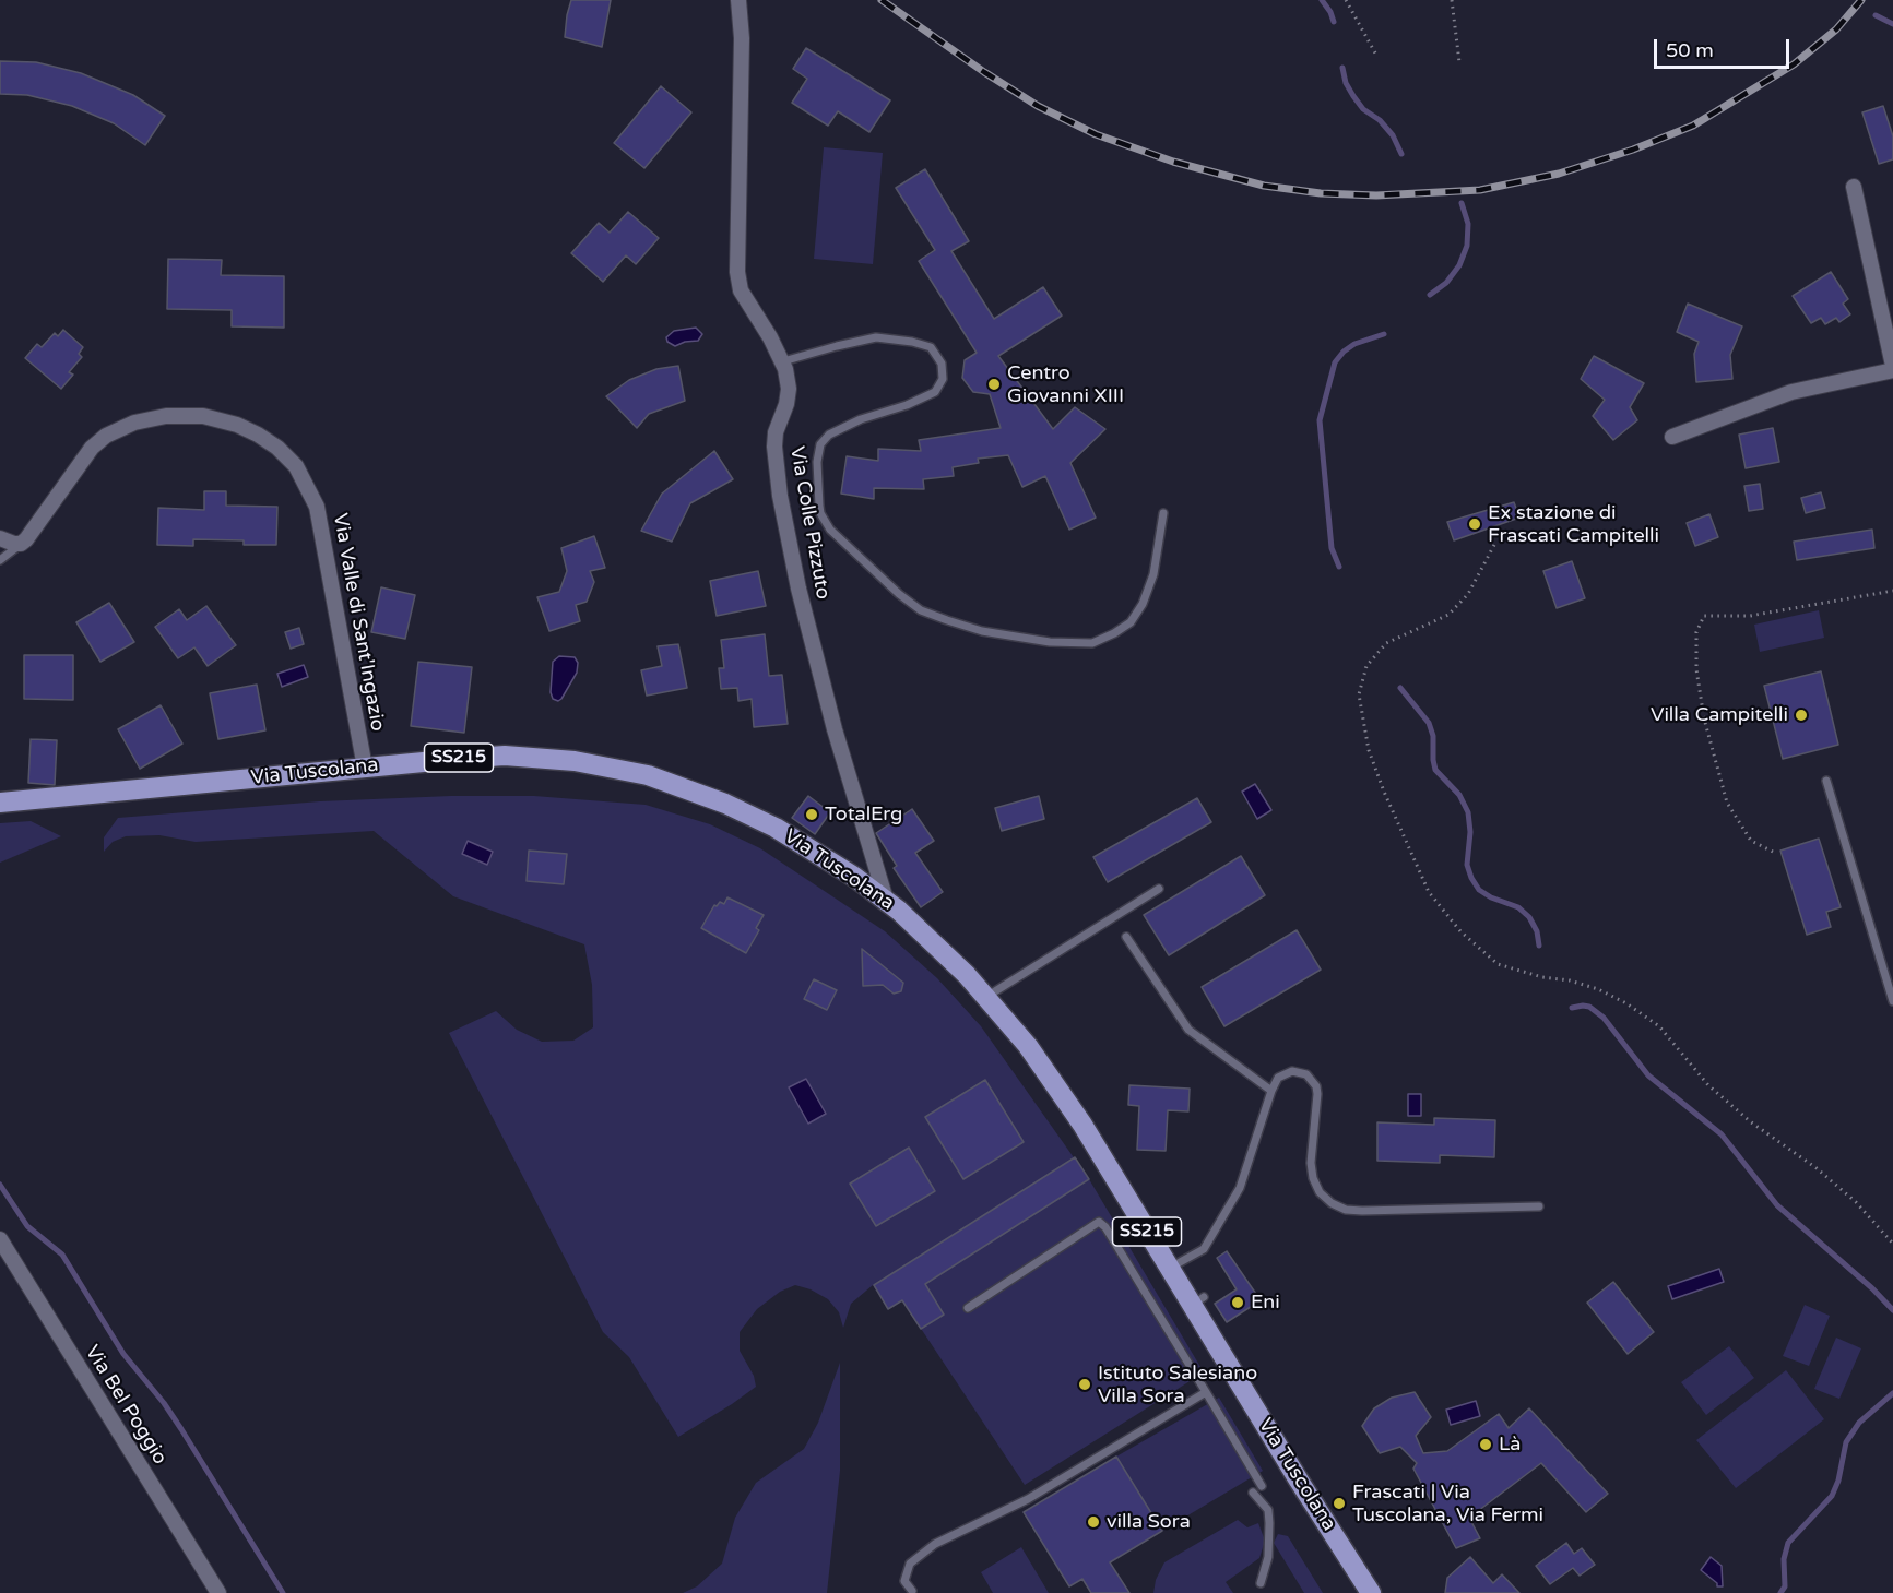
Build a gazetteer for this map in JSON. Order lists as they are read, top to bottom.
{
  "streets": {
    "main road": ["SS215", "Via Tuscolana"],
    "street": ["Via Colle Pizzuto", "Via Valle di Sant'Ingazio", "Via Bel Poggio"]
  },
  "crossings": [
    ["Via Colle Pizzuto", "Via Tuscolana"],
    ["Via Valle di Sant'Ingazio", "Via Tuscolana"]
  ],
  "places": [
    "Centro Giovanni XIII",
    "Ex stazione di Frascati Campitelli",
    "Villa Campitelli",
    "TotalErg",
    "Eni",
    "Istituto Salesiano Villa Sora",
    "Là",
    "Frascati | Via Tuscolana, Via Fermi",
    "villa Sora"
  ],
  "scale_bar": "50 m"
}
